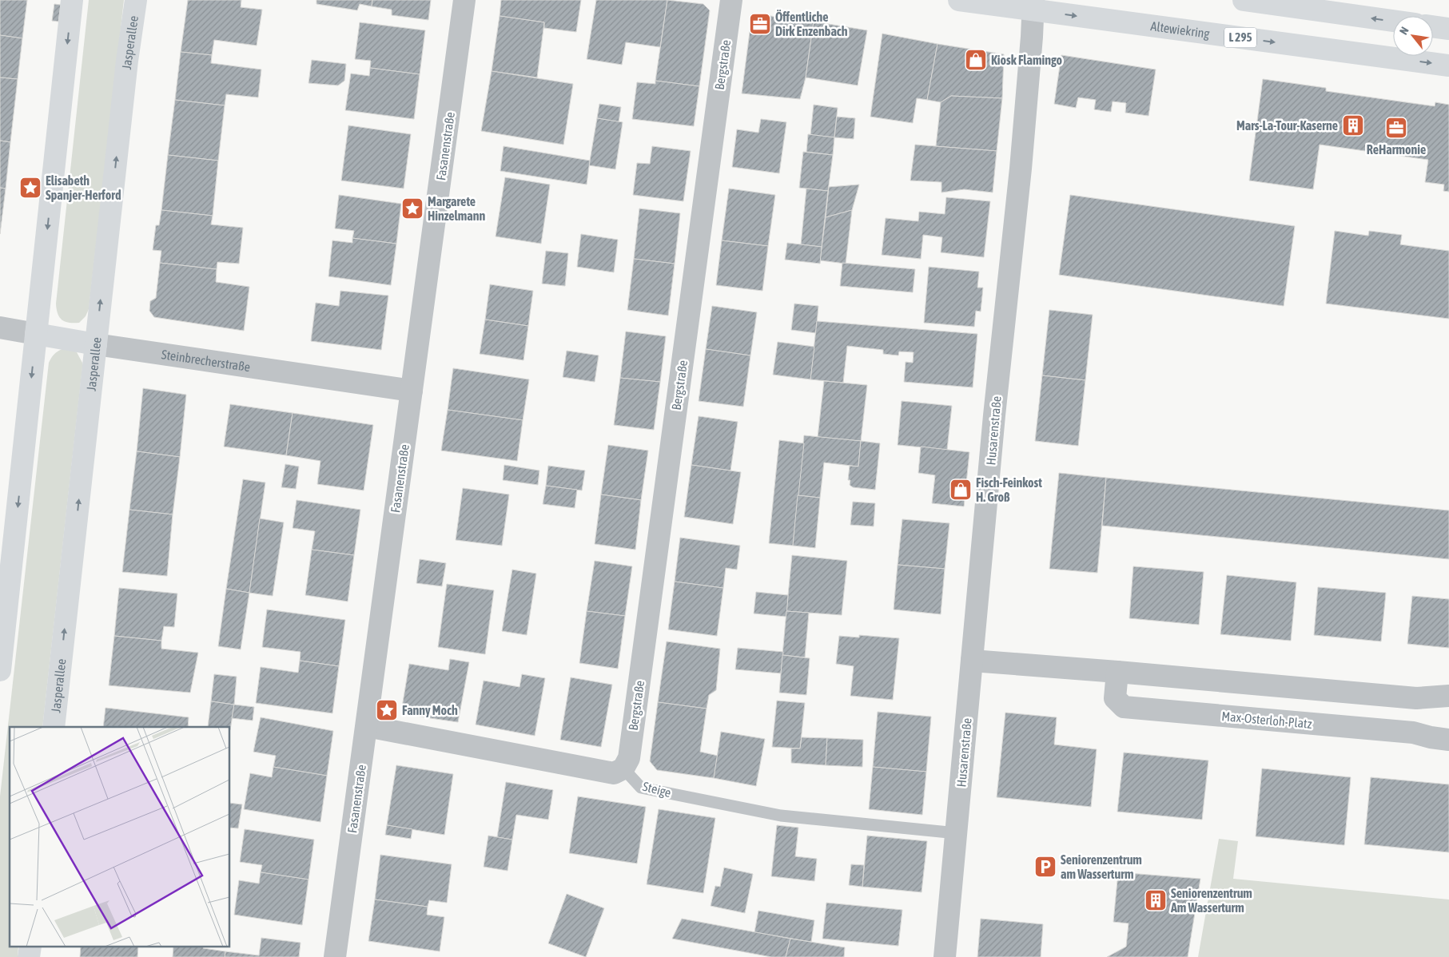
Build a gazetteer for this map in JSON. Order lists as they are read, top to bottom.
{
  "streets": {
    "street": [
      "Altewiekring",
      "L 295",
      "Jasperallee",
      "Bergstraße",
      "Fasanenstraße",
      "Steinbrecherstraße",
      "Husarenstraße",
      "Max-Osterloh-Platz"
    ],
    "lane": ["Steige"]
  },
  "crossings": [
    ["Altewiekring", "Husarenstraße"],
    ["Jasperallee", "Steinbrecherstraße"],
    ["Bergstraße", "Steige"],
    ["Fasanenstraße", "Steinbrecherstraße"],
    ["Husarenstraße", "Steige"]
  ],
  "places": {
    "office": ["Öffentliche Dirk Enzenbach", "ReHarmonie"],
    "shop": ["Kiosk Flamingo", "Fisch-Feinkost H. Groß"],
    "building": ["Mars-La-Tour-Kaserne", "Seniorenzentrum Am Wasserturm"],
    "place": ["Elisabeth Spanjer-Herford", "Margarete Hinzelmann", "Fanny Moch"],
    "parking": ["Seniorenzentrum am Wasserturm"]
  },
  "north": "top left"
}
